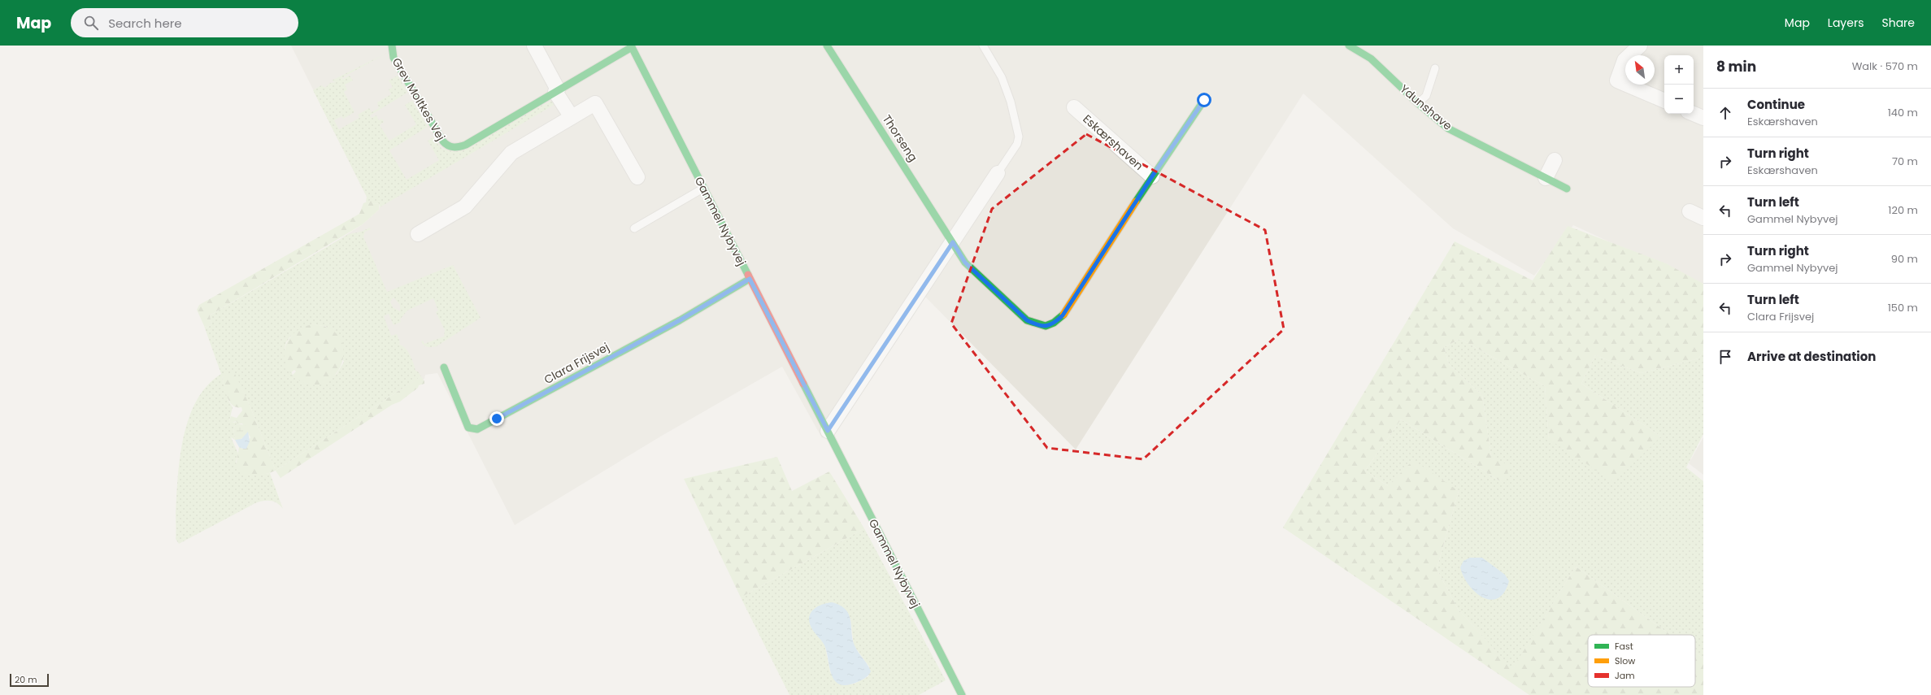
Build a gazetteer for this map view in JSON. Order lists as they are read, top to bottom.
{
  "streets": {
    "street": [
      "Grev Moltkes Vej",
      "Ydunshave",
      "Thorseng",
      "Eskærshaven",
      "Gammel Nybyvej",
      "Clara Frijsvej"
    ]
  },
  "crossings": [
    ["Grev Moltkes Vej", "Gammel Nybyvej"],
    ["Thorseng", "Eskærshaven"],
    ["Gammel Nybyvej", "Clara Frijsvej"]
  ],
  "legend": ["Fast", "Slow", "Jam"],
  "scale_bar": "20 m",
  "north": "top left",
  "page": {
    "header": "Map",
    "search": "Search here",
    "nav": ["Map", "Layers", "Share"],
    "heading": ["8 min", "Walk · 570 m"],
    "map_buttons": ["+", "−"],
    "list": [
      ["Continue", "Eskærshaven", "140 m"],
      ["Turn right", "Eskærshaven", "70 m"],
      ["Turn left", "Gammel Nybyvej", "120 m"],
      ["Turn right", "Gammel Nybyvej", "90 m"],
      ["Turn left", "Clara Frijsvej", "150 m"],
      "Arrive at destination"
    ],
    "scale": "20 m"
  }
}
